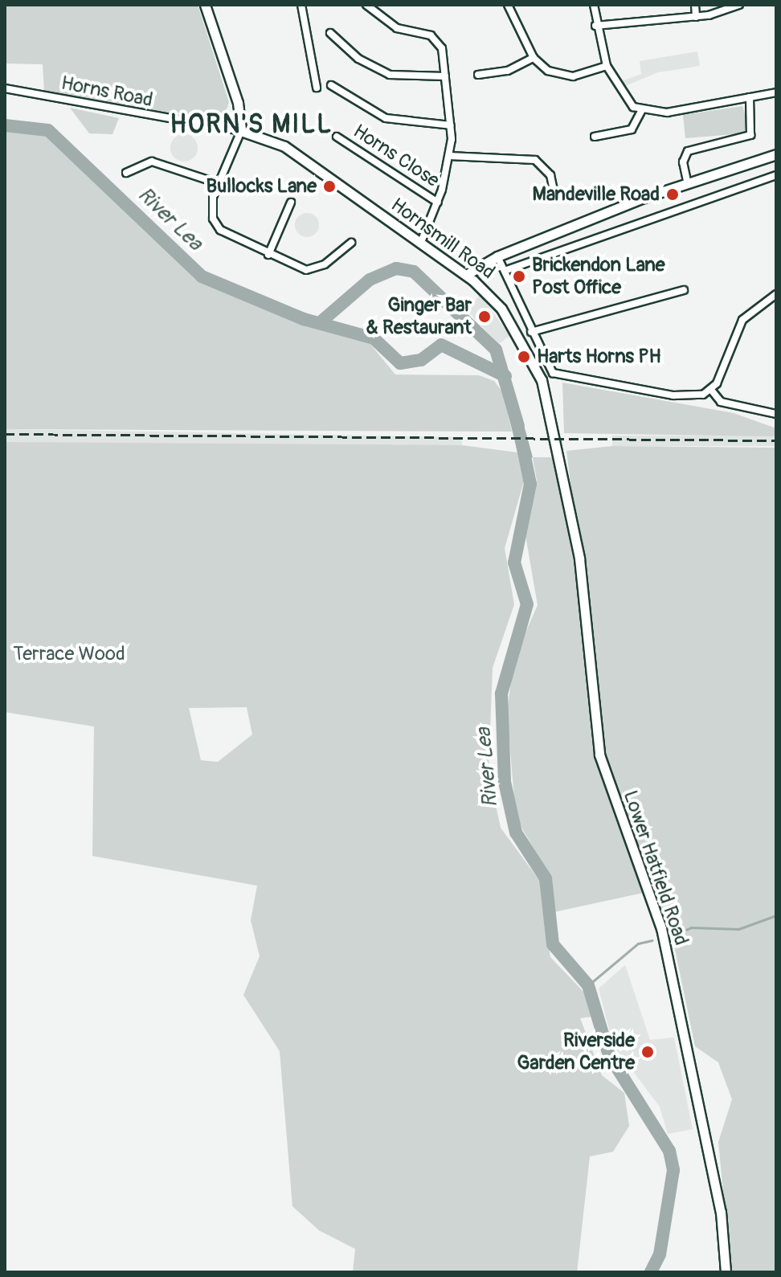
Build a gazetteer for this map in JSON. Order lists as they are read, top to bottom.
{
  "streets": {
    "main road": ["Hornsmill Road", "Lower Hatfield Road"],
    "street": ["Horns Road", "Horns Close"]
  },
  "crossings": [
    ["Horns Road", "Hornsmill Road"],
    ["Hornsmill Road", "Lower Hatfield Road"]
  ],
  "districts": ["HORN'S MILL"],
  "water": ["River Lea"],
  "parks": ["Terrace Wood"],
  "places": [
    "Bullocks Lane",
    "Mandeville Road",
    "Brickendon Lane Post Office",
    "Ginger Bar & Restaurant",
    "Harts Horns PH",
    "Riverside Garden Centre"
  ]
}
